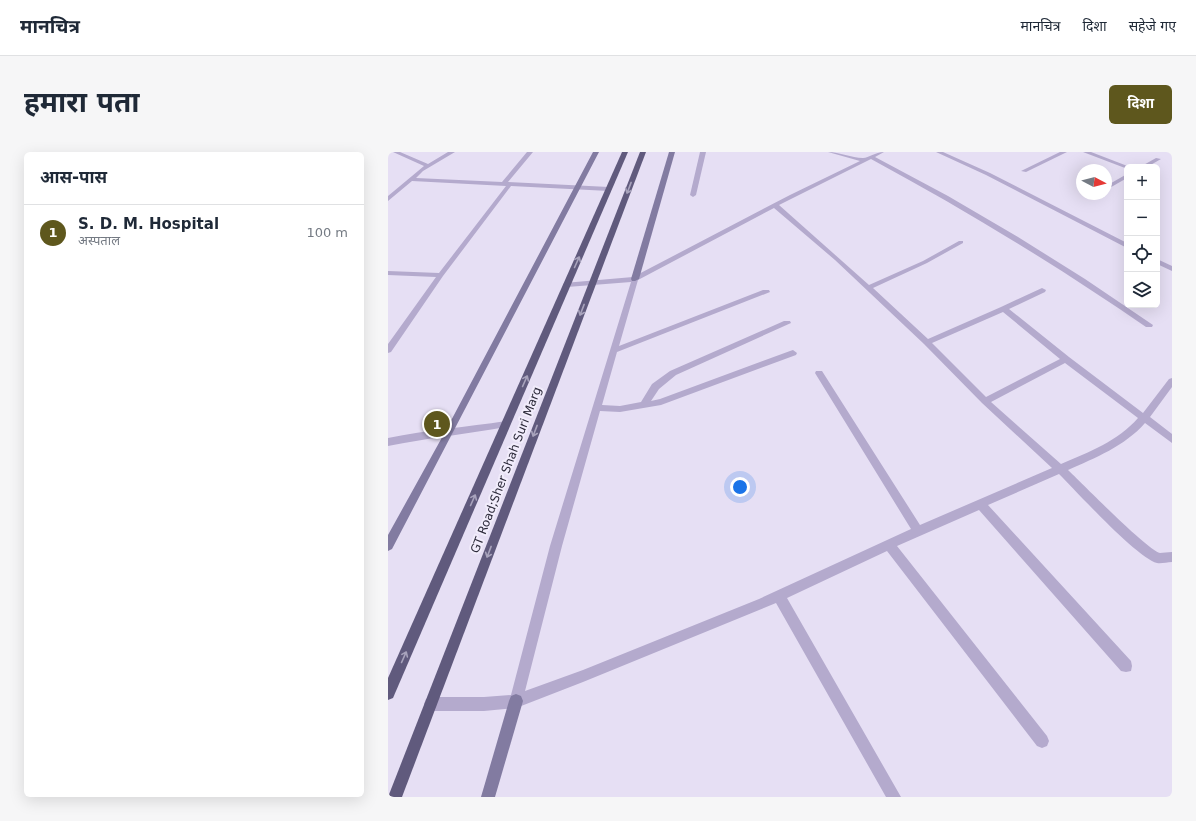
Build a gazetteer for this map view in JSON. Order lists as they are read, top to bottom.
{
  "streets": {
    "main road": ["GT Road;Sher Shah Suri Marg"]
  },
  "north": "right",
  "page": {
    "header": "मानचित्र",
    "nav": ["मानचित्र", "दिशा", "सहेजे गए"],
    "buttons": "दिशा",
    "title": "हमारा पता",
    "heading": "आस-पास",
    "map_buttons": ["+", "−"],
    "list": [
      {
        "mark": "1",
        "name": "S. D. M. Hospital",
        "note": "अस्पताल",
        "value": "100 m"
      }
    ],
    "pins": "1"
  }
}
